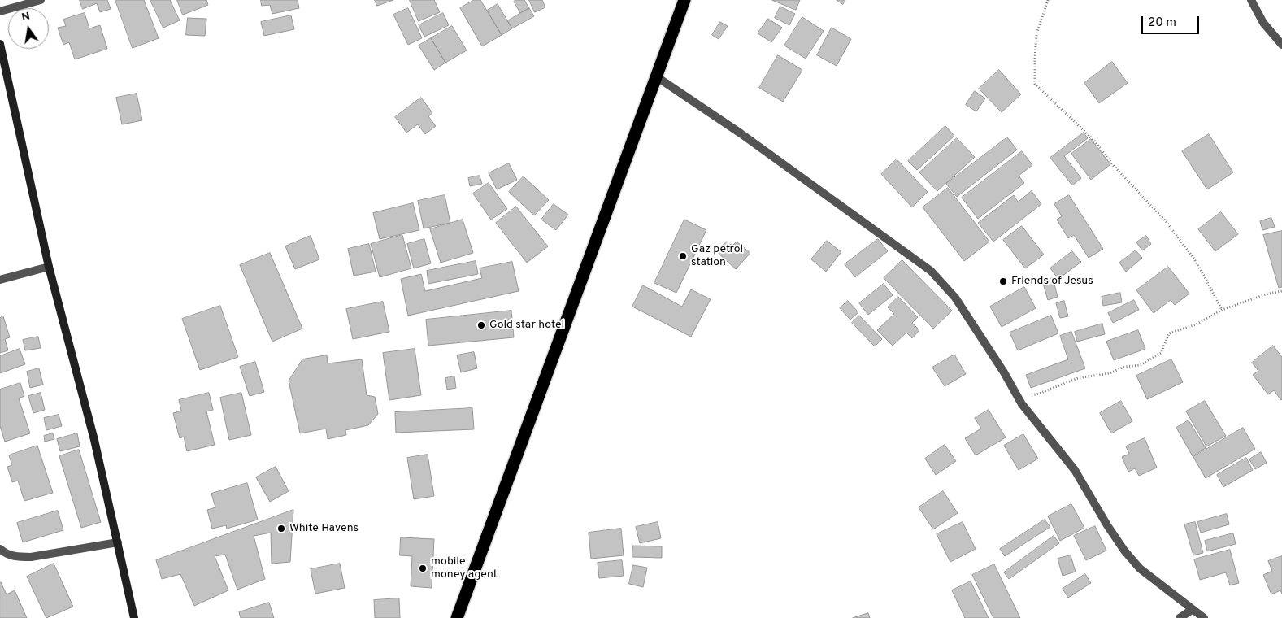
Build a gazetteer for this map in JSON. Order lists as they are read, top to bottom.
{
  "places": [
    "Gaz petrol station",
    "Friends of Jesus",
    "Gold star hotel",
    "White Havens",
    "mobile money agent"
  ],
  "scale_bar": "20 m",
  "north": "top"
}
